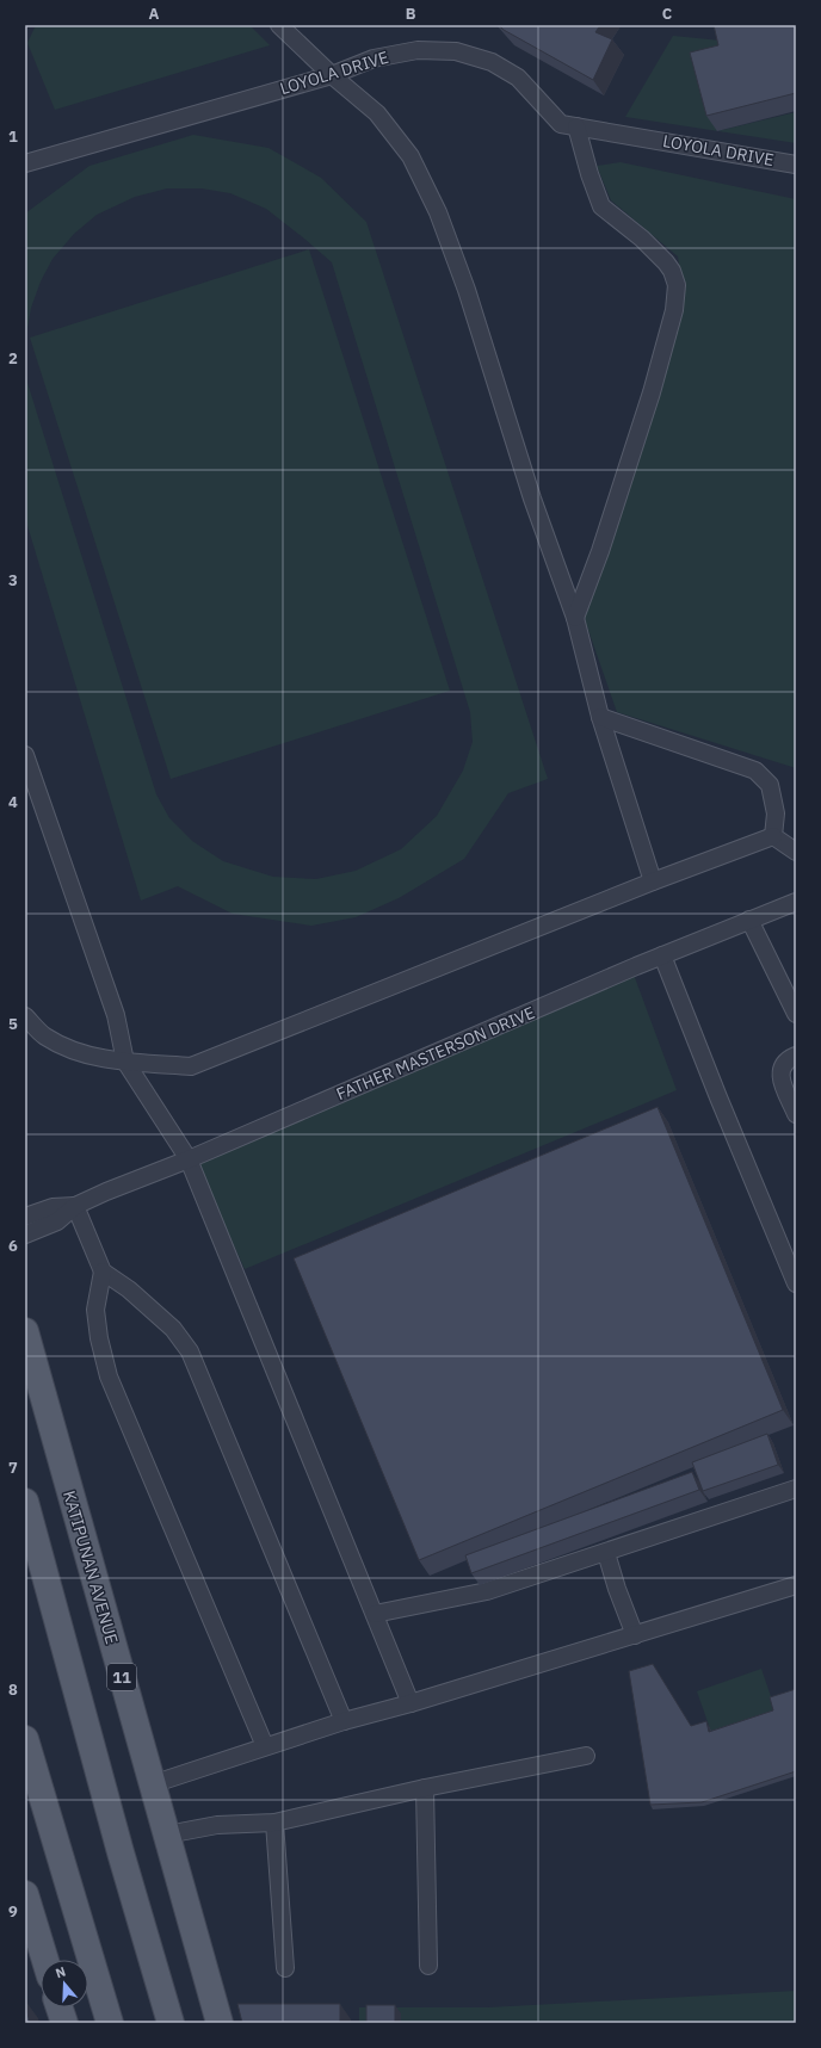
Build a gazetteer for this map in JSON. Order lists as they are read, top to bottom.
{
  "streets": {
    "main road": ["KATIPUNAN AVENUE", "11"],
    "lane": ["LOYOLA DRIVE", "FATHER MASTERSON DRIVE"]
  },
  "north": "top",
  "grid": {
    "columns": ["A", "B", "C"],
    "rows": [
      "1",
      "2",
      "3",
      "4",
      "5",
      "6",
      "7",
      "8",
      "9"
    ]
  }
}
